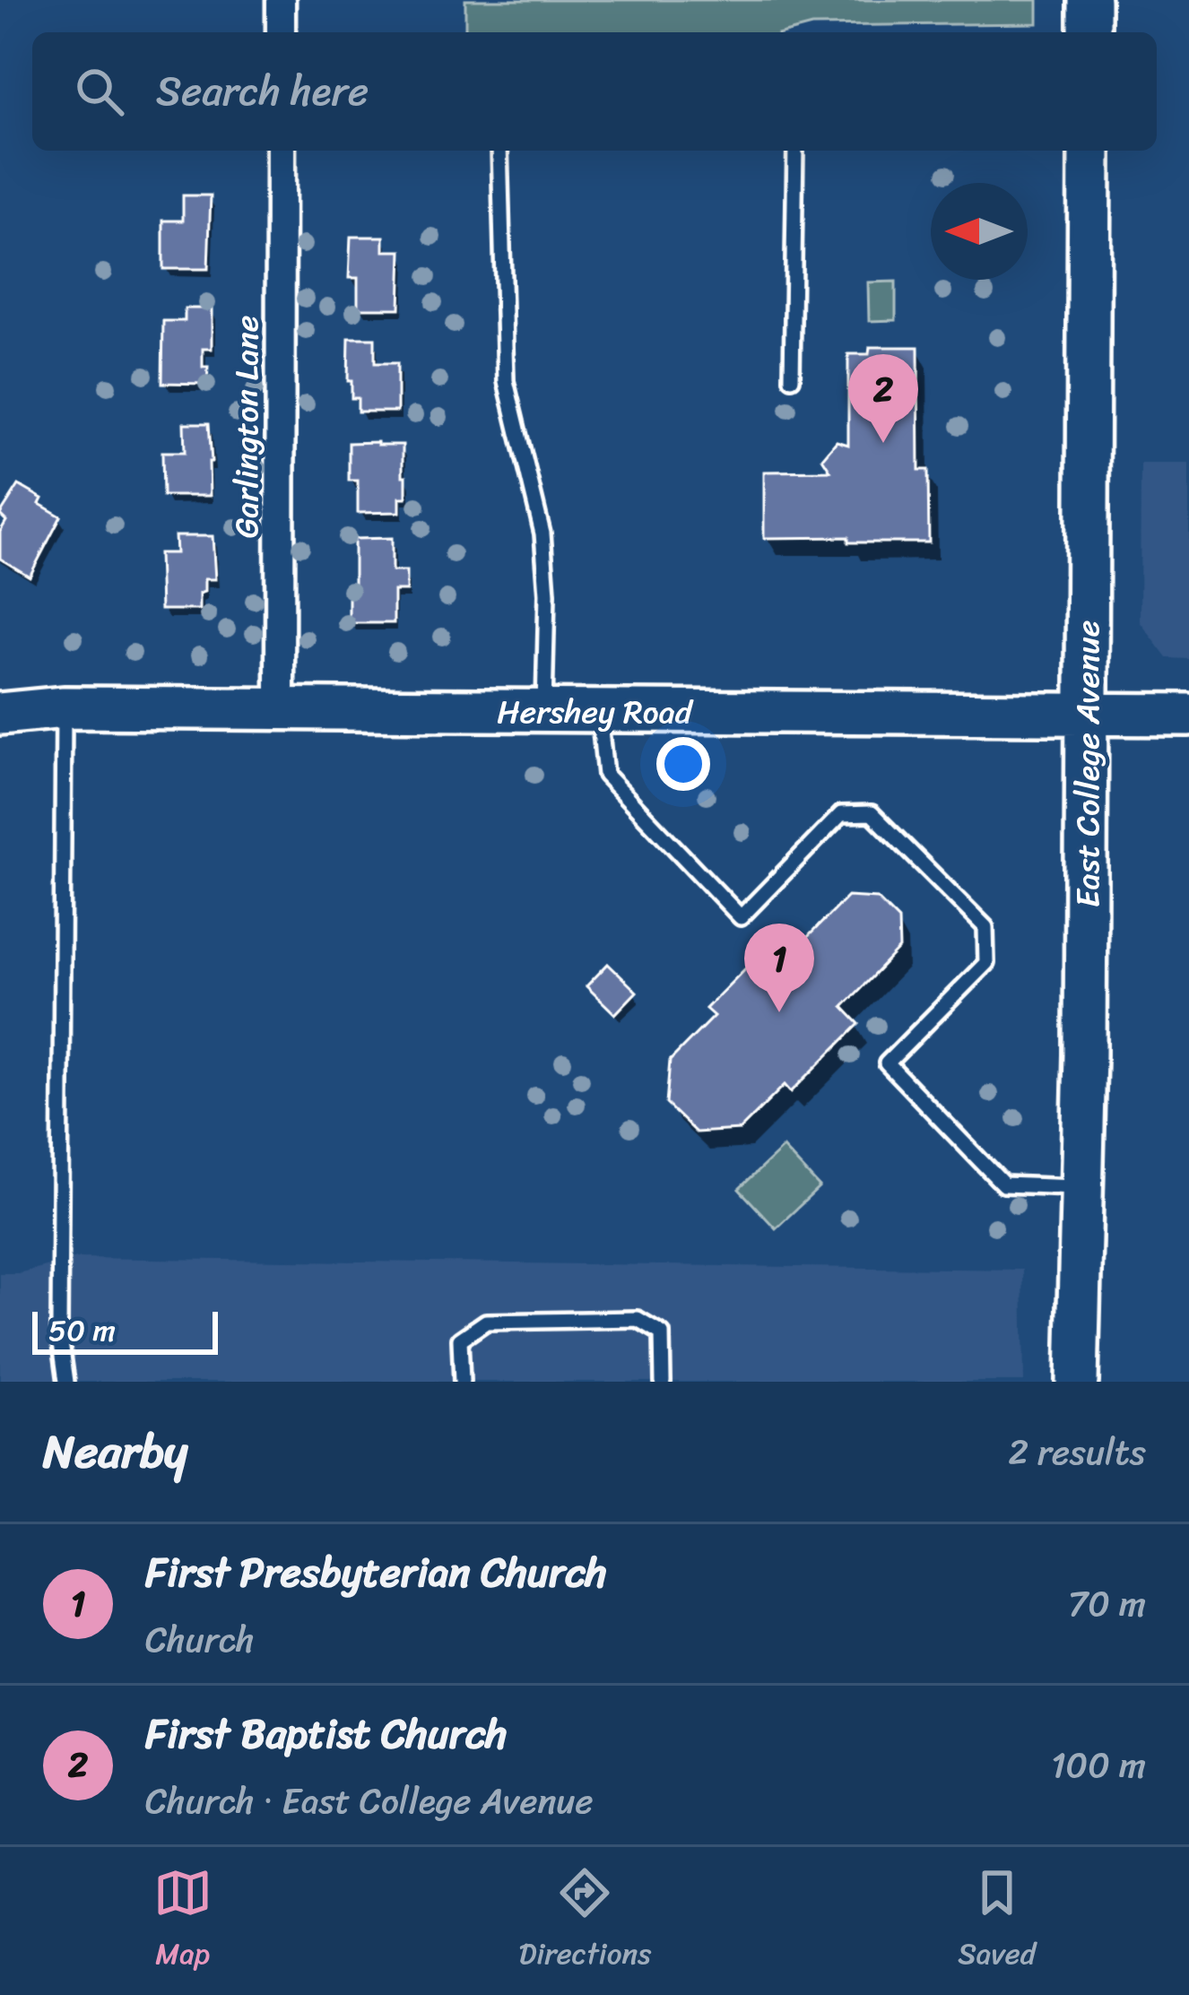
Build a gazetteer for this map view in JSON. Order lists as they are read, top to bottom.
{
  "streets": {
    "main road": ["Hershey Road", "East College Avenue"],
    "street": ["Garlington Lane"]
  },
  "crossings": [
    ["Garlington Lane", "Hershey Road"],
    ["Hershey Road", "East College Avenue"]
  ],
  "scale_bar": "50 m",
  "north": "left",
  "page": {
    "search": "Search here",
    "pins": ["2", "1"],
    "scale": "50 m",
    "heading": ["Nearby", "2 results"],
    "list": [
      {
        "mark": "1",
        "name": "First Presbyterian Church",
        "note": "Church",
        "value": "70 m"
      },
      {
        "mark": "2",
        "name": "First Baptist Church",
        "note": "Church · East College Avenue",
        "value": "100 m"
      }
    ],
    "nav": ["Map", "Directions", "Saved"]
  }
}
